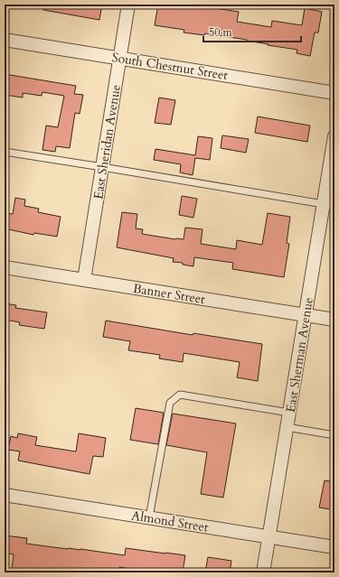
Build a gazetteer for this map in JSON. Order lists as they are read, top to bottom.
{
  "streets": {
    "street": [
      "South Chestnut Street",
      "East Sheridan Avenue",
      "Banner Street",
      "East Sherman Avenue",
      "Almond Street"
    ]
  },
  "crossings": [
    ["South Chestnut Street", "East Sheridan Avenue"],
    ["East Sheridan Avenue", "Banner Street"],
    ["Banner Street", "East Sherman Avenue"],
    ["East Sherman Avenue", "Almond Street"]
  ],
  "scale_bar": "50 m"
}
